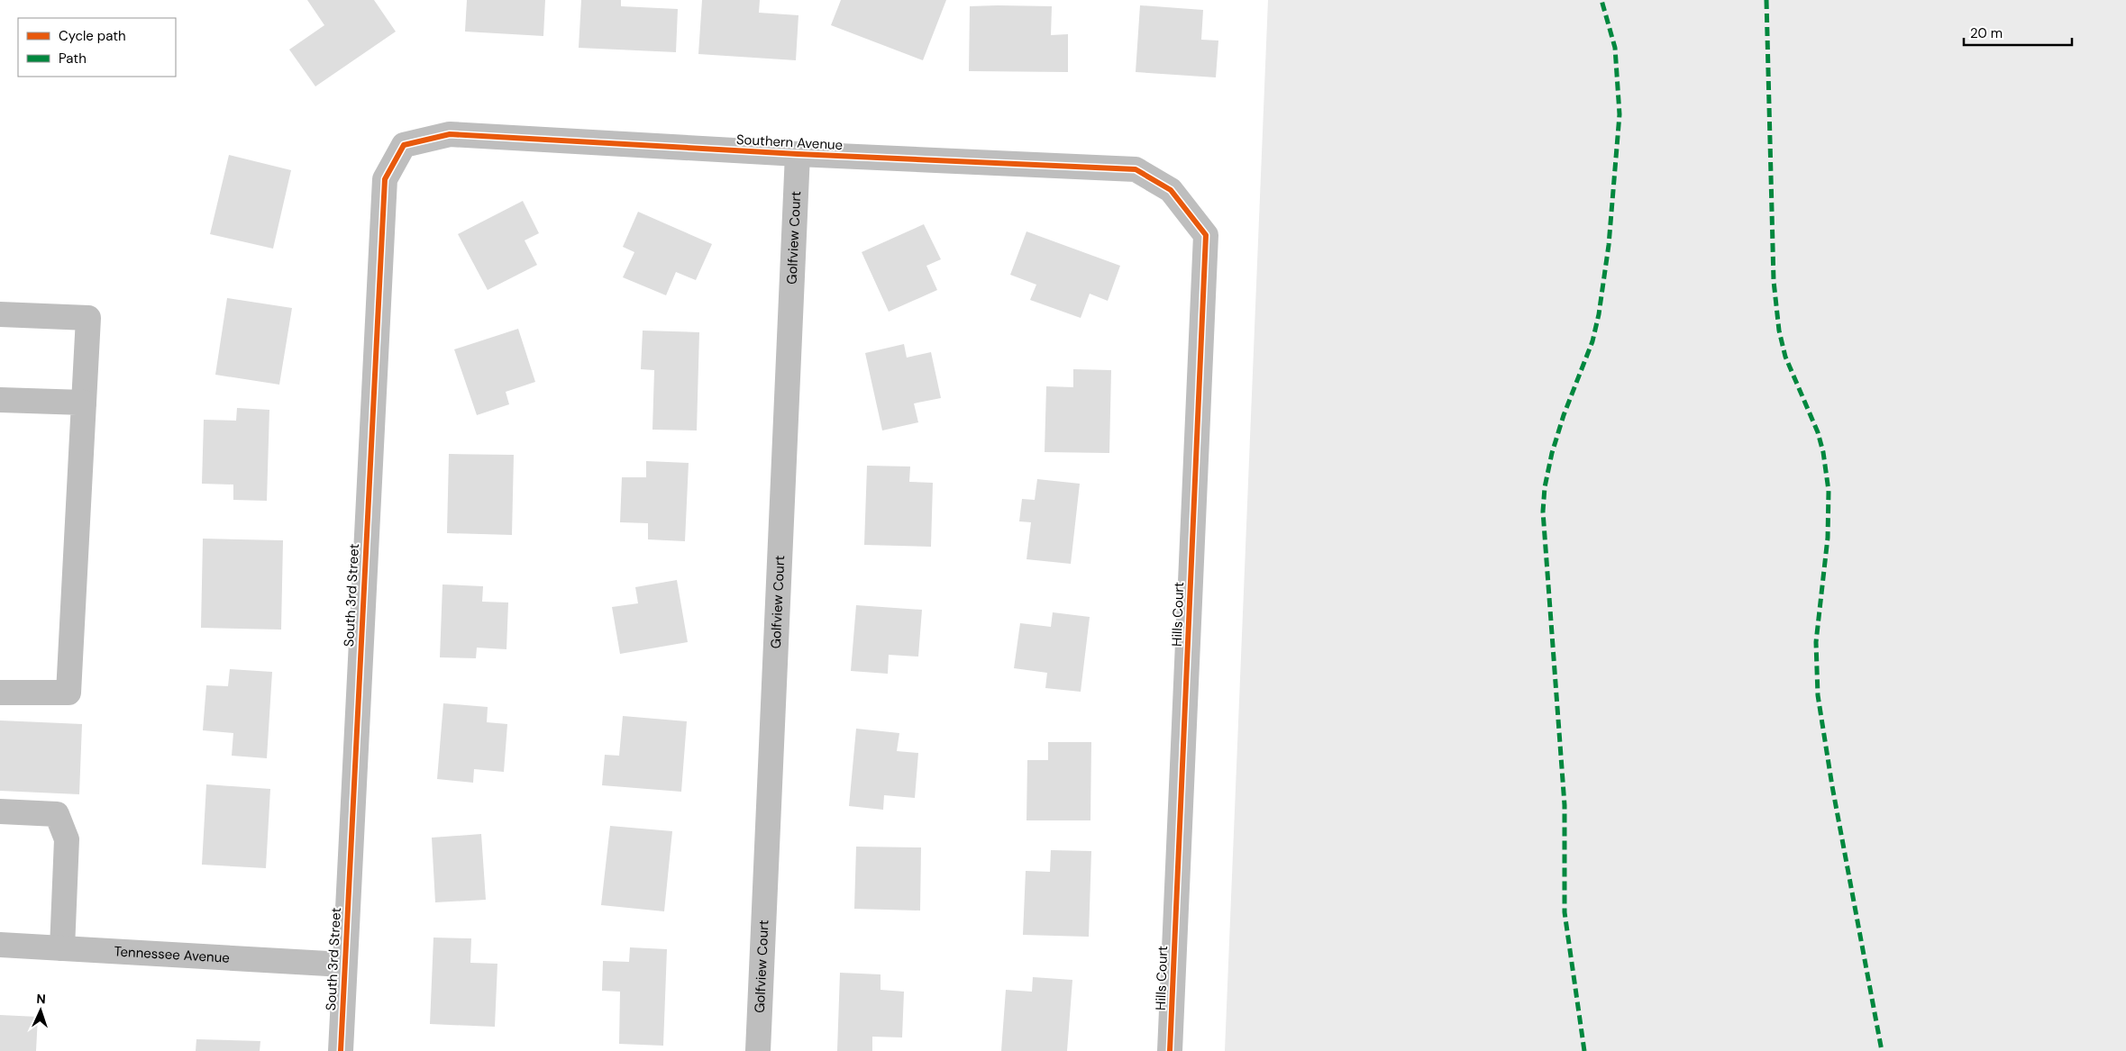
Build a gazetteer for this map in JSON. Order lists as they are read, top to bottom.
{
  "streets": {
    "street": [
      "Southern Avenue",
      "Golfview Court",
      "South 3rd Street",
      "Hills Court",
      "Tennessee Avenue"
    ]
  },
  "crossings": [
    ["Southern Avenue", "Golfview Court"],
    ["Southern Avenue", "South 3rd Street"],
    ["Southern Avenue", "Hills Court"],
    ["South 3rd Street", "Tennessee Avenue"]
  ],
  "legend": ["Cycle path", "Path"],
  "scale_bar": "20 m",
  "north": "top"
}
